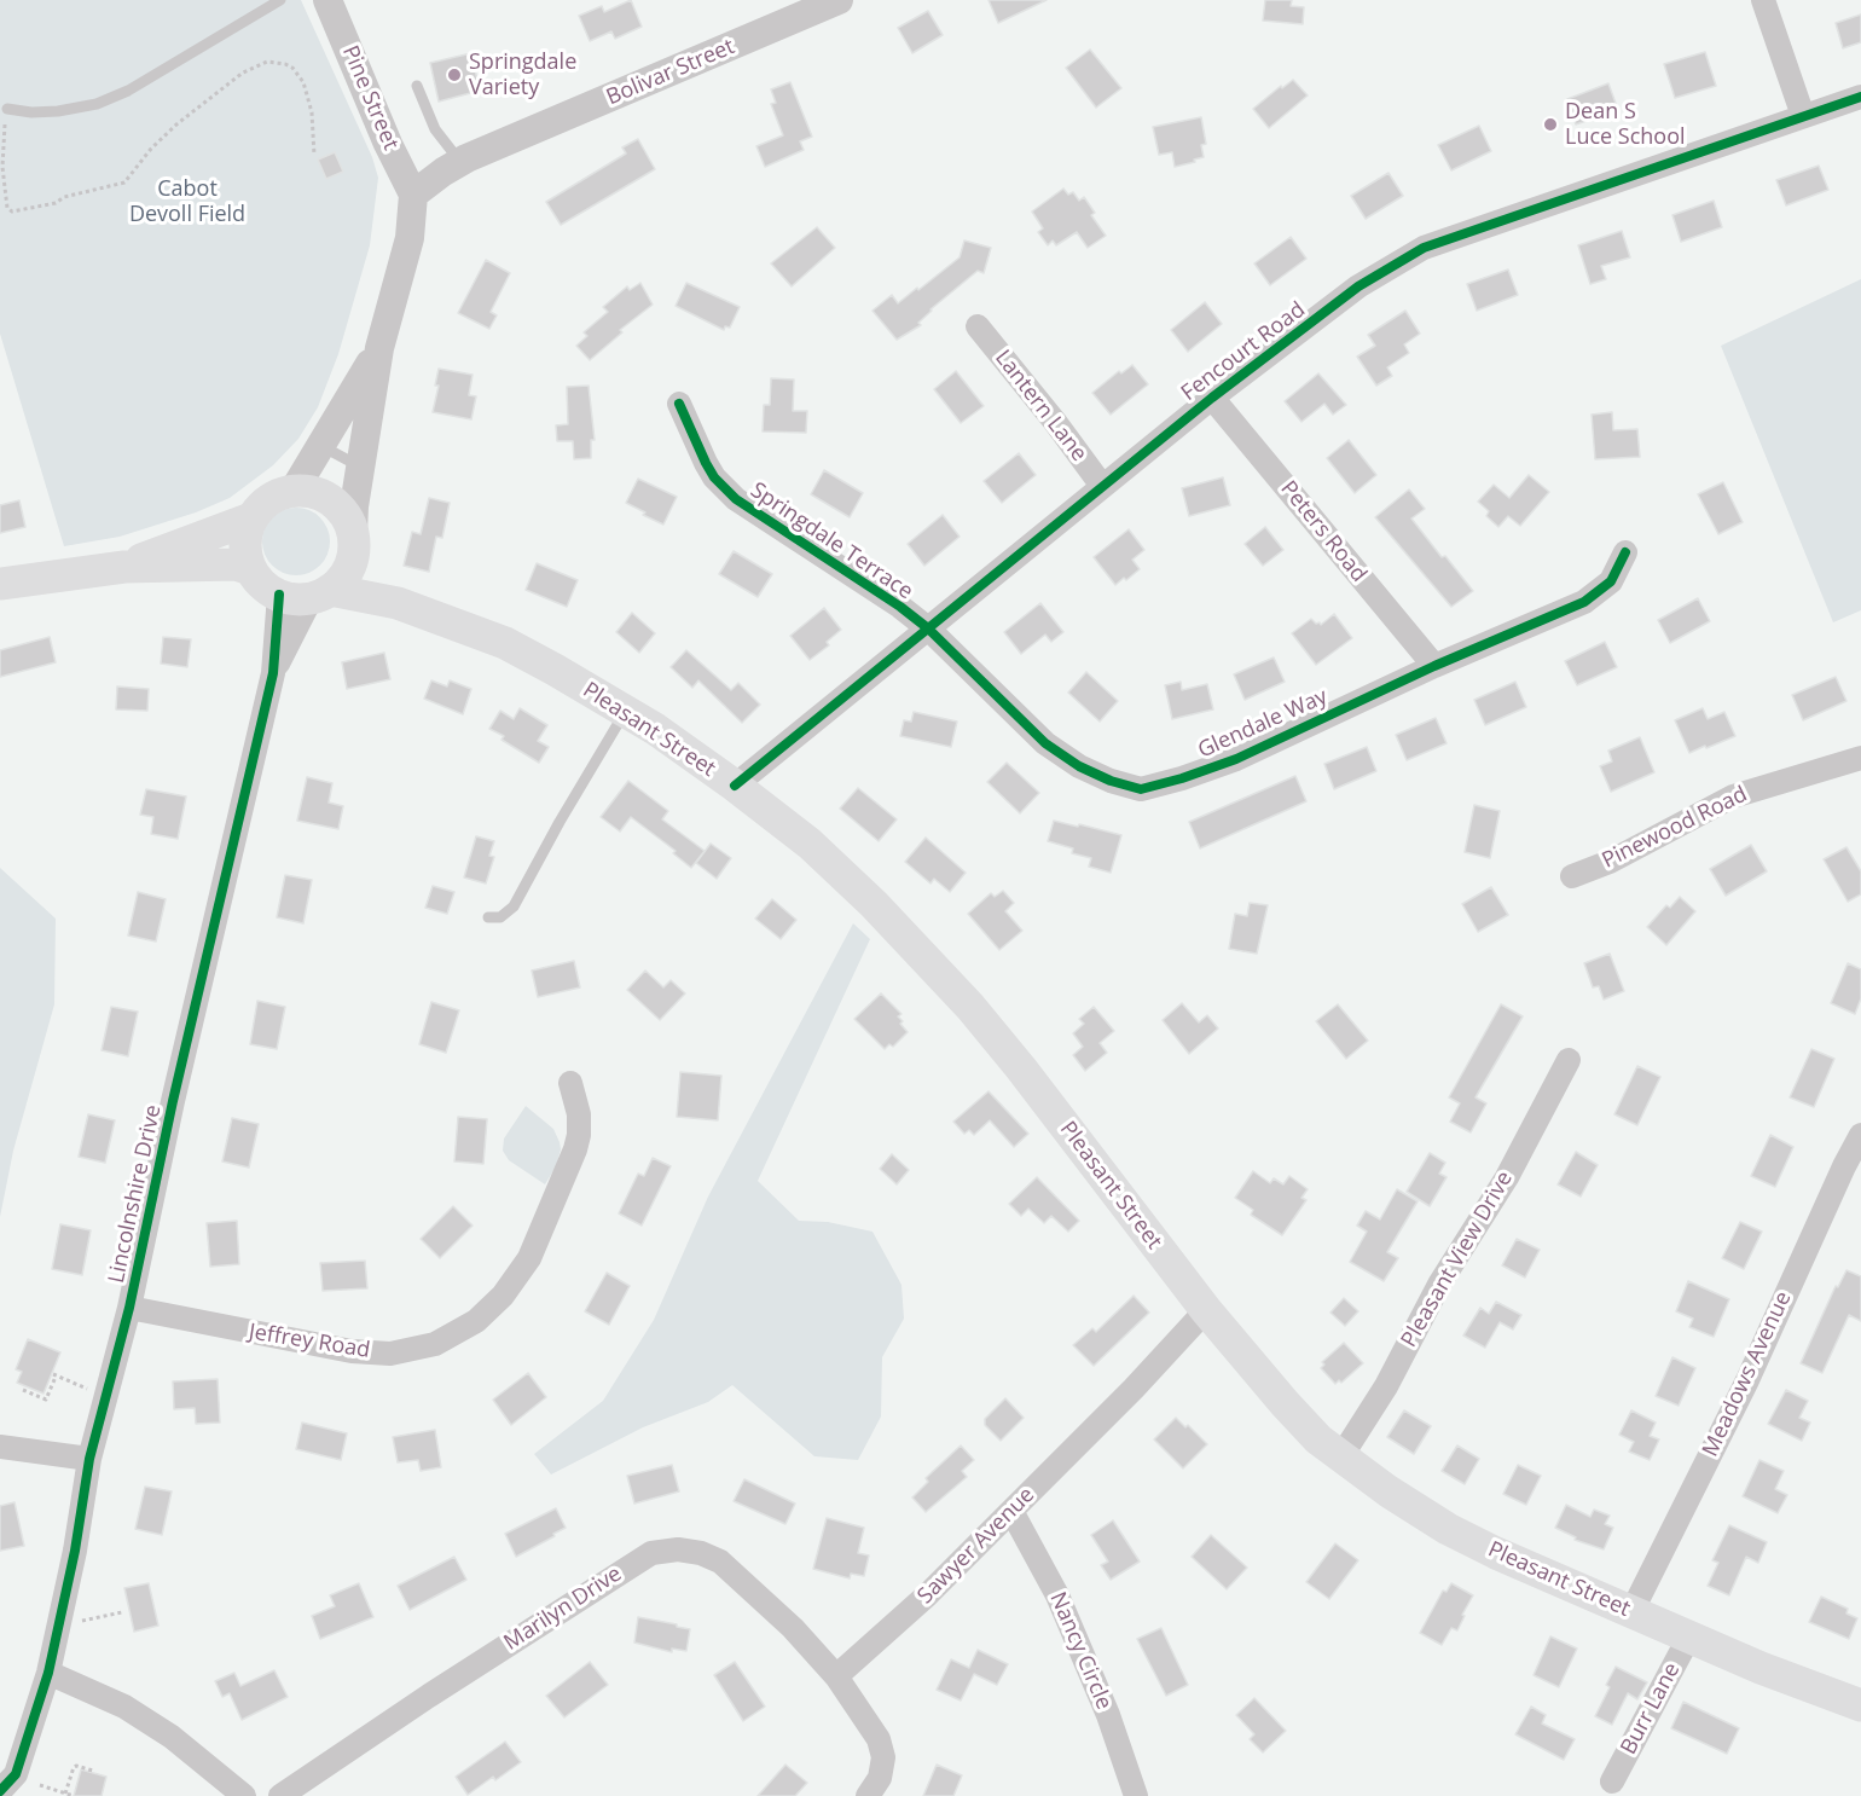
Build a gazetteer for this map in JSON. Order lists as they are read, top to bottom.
{
  "streets": {
    "main road": ["Pleasant Street"],
    "street": [
      "Bolivar Street",
      "Pine Street",
      "Fencourt Road",
      "Lantern Lane",
      "Peters Road",
      "Springdale Terrace",
      "Glendale Way",
      "Pinewood Road",
      "Lincolnshire Drive",
      "Pleasant View Drive",
      "Jeffrey Road",
      "Meadows Avenue",
      "Sawyer Avenue",
      "Marilyn Drive",
      "Nancy Circle",
      "Burr Lane"
    ]
  },
  "crossings": [
    ["Bolivar Street", "Pine Street"],
    ["Fencourt Road", "Lantern Lane"],
    ["Fencourt Road", "Peters Road"],
    ["Fencourt Road", "Springdale Terrace"],
    ["Fencourt Road", "Glendale Way"],
    ["Fencourt Road", "Pleasant Street"],
    ["Peters Road", "Glendale Way"],
    ["Springdale Terrace", "Glendale Way"],
    ["Pleasant Street", "Lincolnshire Drive"],
    ["Pleasant Street", "Pleasant View Drive"],
    ["Pleasant Street", "Meadows Avenue"],
    ["Pleasant Street", "Sawyer Avenue"],
    ["Pleasant Street", "Burr Lane"],
    ["Lincolnshire Drive", "Jeffrey Road"],
    ["Sawyer Avenue", "Marilyn Drive"],
    ["Sawyer Avenue", "Nancy Circle"]
  ],
  "parks": ["Cabot Devoll Field"],
  "places": ["Springdale Variety", "Dean S Luce School"]
}
